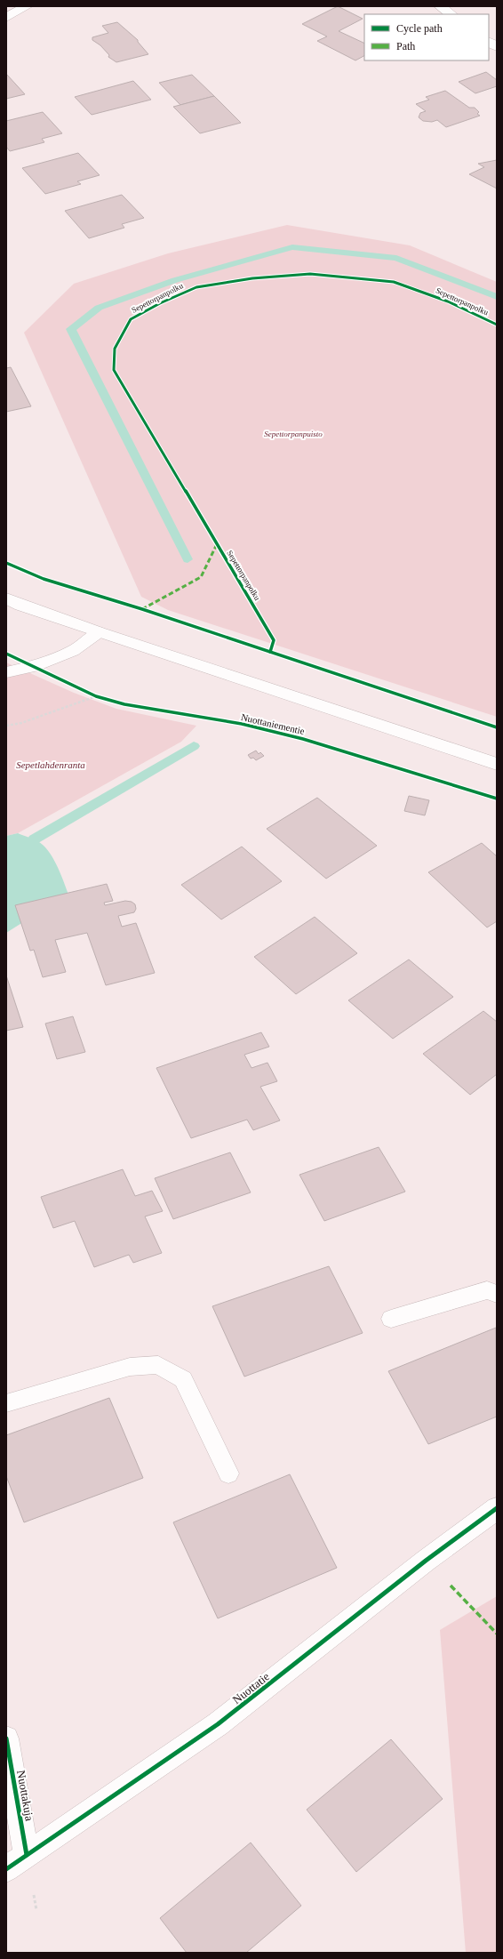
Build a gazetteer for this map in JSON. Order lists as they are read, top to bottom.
{
  "streets": {
    "street": ["Nuottatie", "Nuottakuja"],
    "cycle path": ["Sepettorpanpolku", "Nuottaniementie"]
  },
  "crossings": [
    ["Nuottatie", "Nuottakuja"]
  ],
  "parks": ["Sepettorpanpuisto", "Sepetlahdenranta"],
  "legend": ["Cycle path", "Path"]
}
